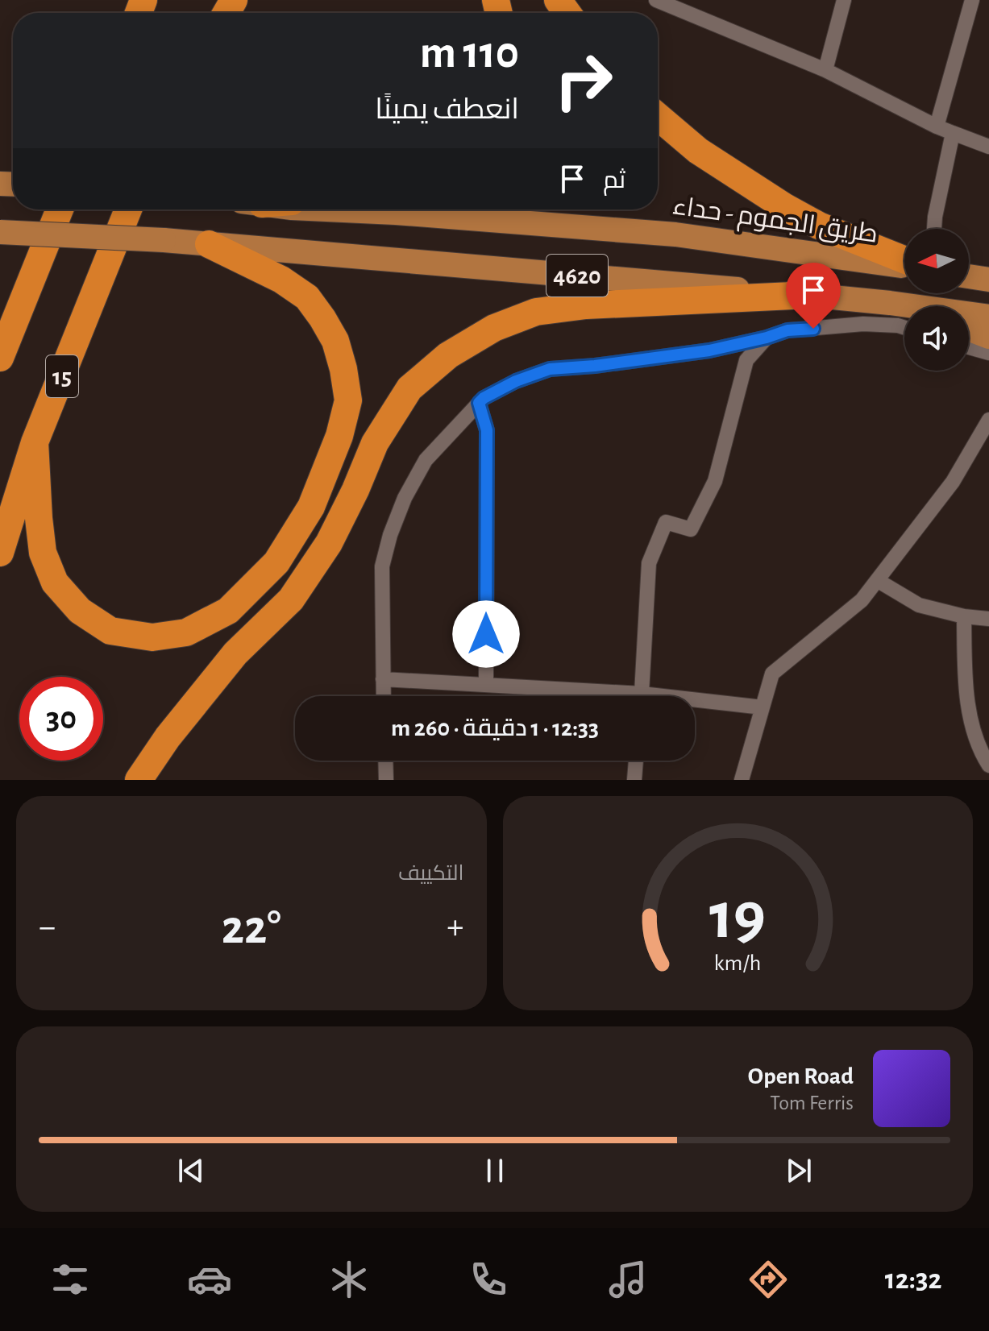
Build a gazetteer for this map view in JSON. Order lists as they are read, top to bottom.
{
  "streets": {
    "highway": ["15"],
    "main road": ["طريق الجموم - حداء", "4620"]
  },
  "north": "left",
  "page": {
    "turn": ["110 m", "انعطف يمينًا"],
    "then": "ثم",
    "limit": "30",
    "trip": "12:33 · 1 دقيقة · 260 m",
    "tile": "التكييف",
    "heat": ["−", "22°", "+"],
    "song": ["Open Road", "Tom Ferris"],
    "tabs": "12:32",
    "gauge": ["19", "km/h"]
  }
}
